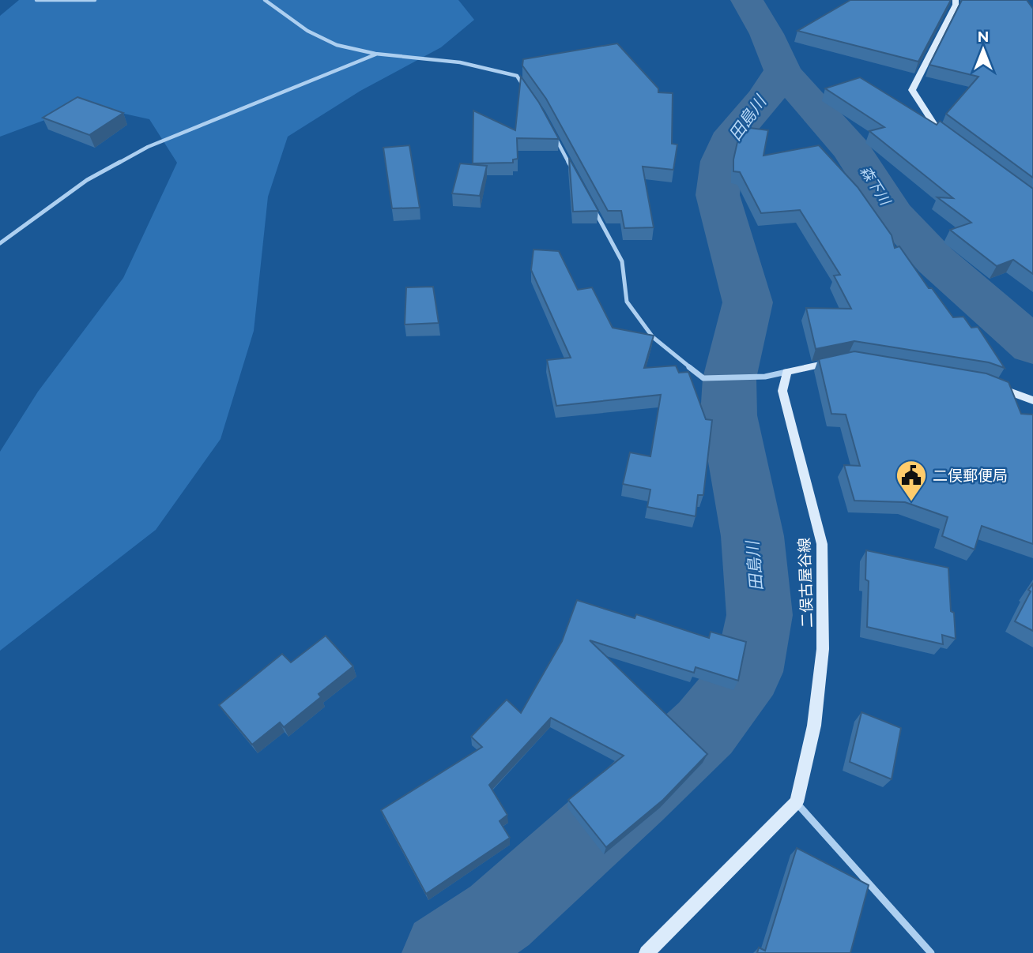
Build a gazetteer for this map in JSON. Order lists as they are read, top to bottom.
{
  "streets": {
    "main road": ["二俣古屋谷線"]
  },
  "water": ["田島川", "森下川"],
  "places": {
    "public building": ["二俣郵便局"]
  },
  "north": "top"
}
